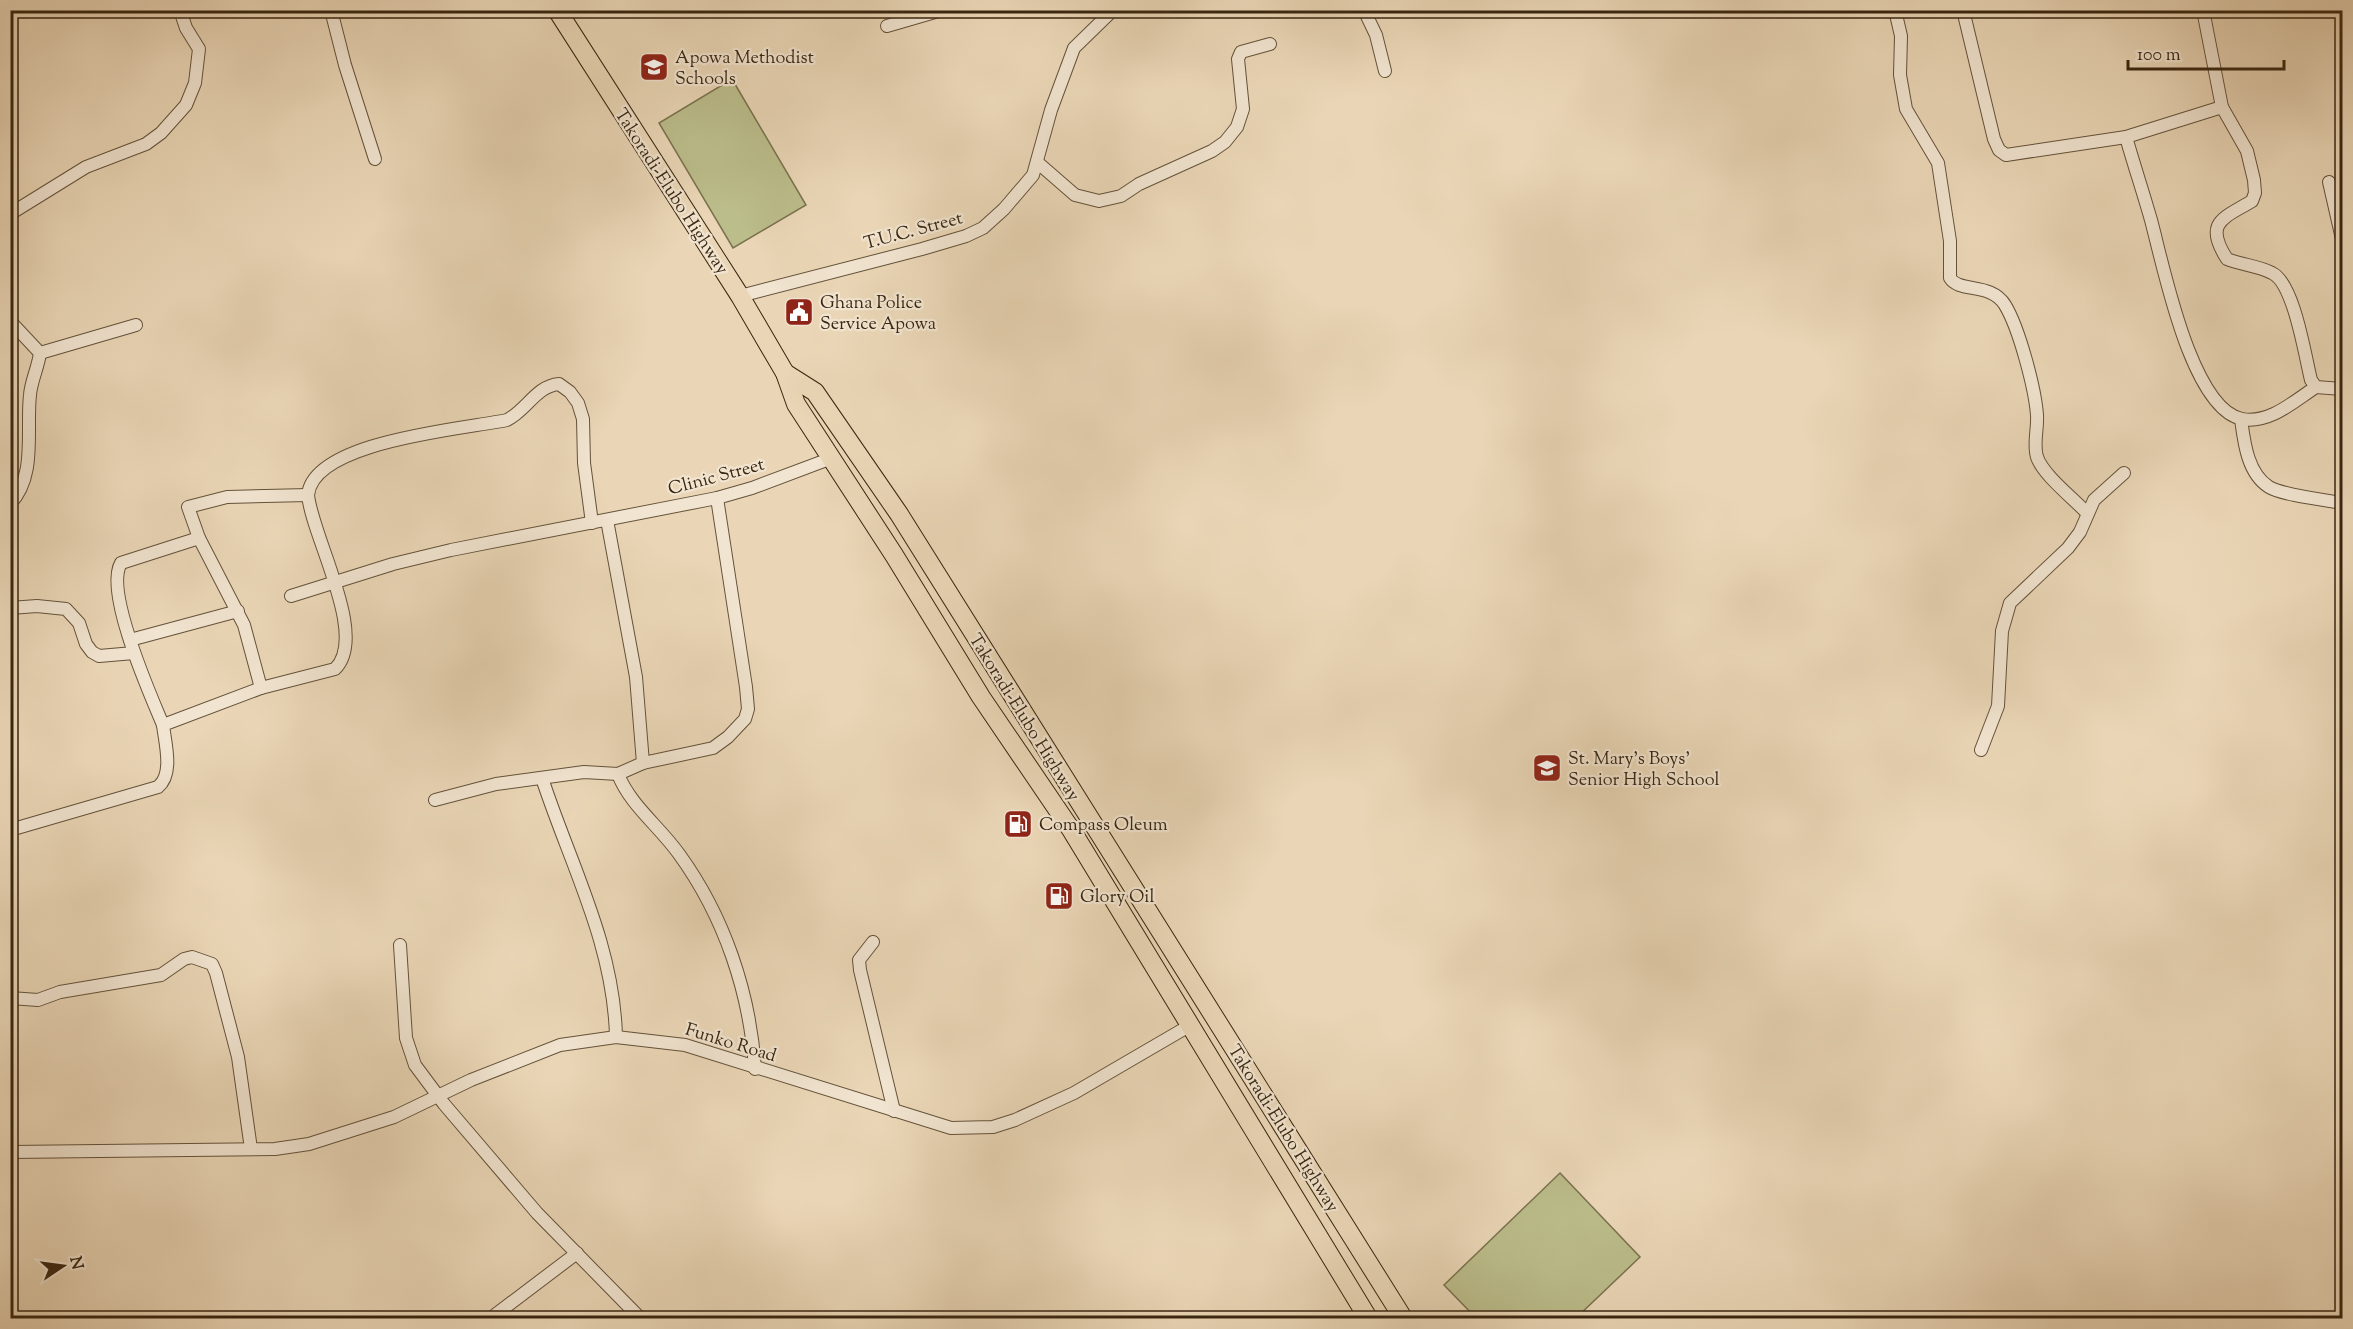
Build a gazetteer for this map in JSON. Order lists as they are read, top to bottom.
{
  "streets": {
    "highway": ["Takoradi-Elubo Highway"],
    "street": ["T.U.C. Street", "Clinic Street", "Funko Road"]
  },
  "crossings": [
    ["Takoradi-Elubo Highway", "T.U.C. Street"],
    ["Takoradi-Elubo Highway", "Clinic Street"],
    ["Takoradi-Elubo Highway", "Funko Road"]
  ],
  "places": {
    "school or university": ["Apowa Methodist Schools", "St. Mary's Boys' Senior High School"],
    "public building": ["Ghana Police Service Apowa"],
    "fuel station": ["Compass Oleum", "Glory Oil"]
  },
  "scale_bar": "100 m",
  "north": "right"
}
